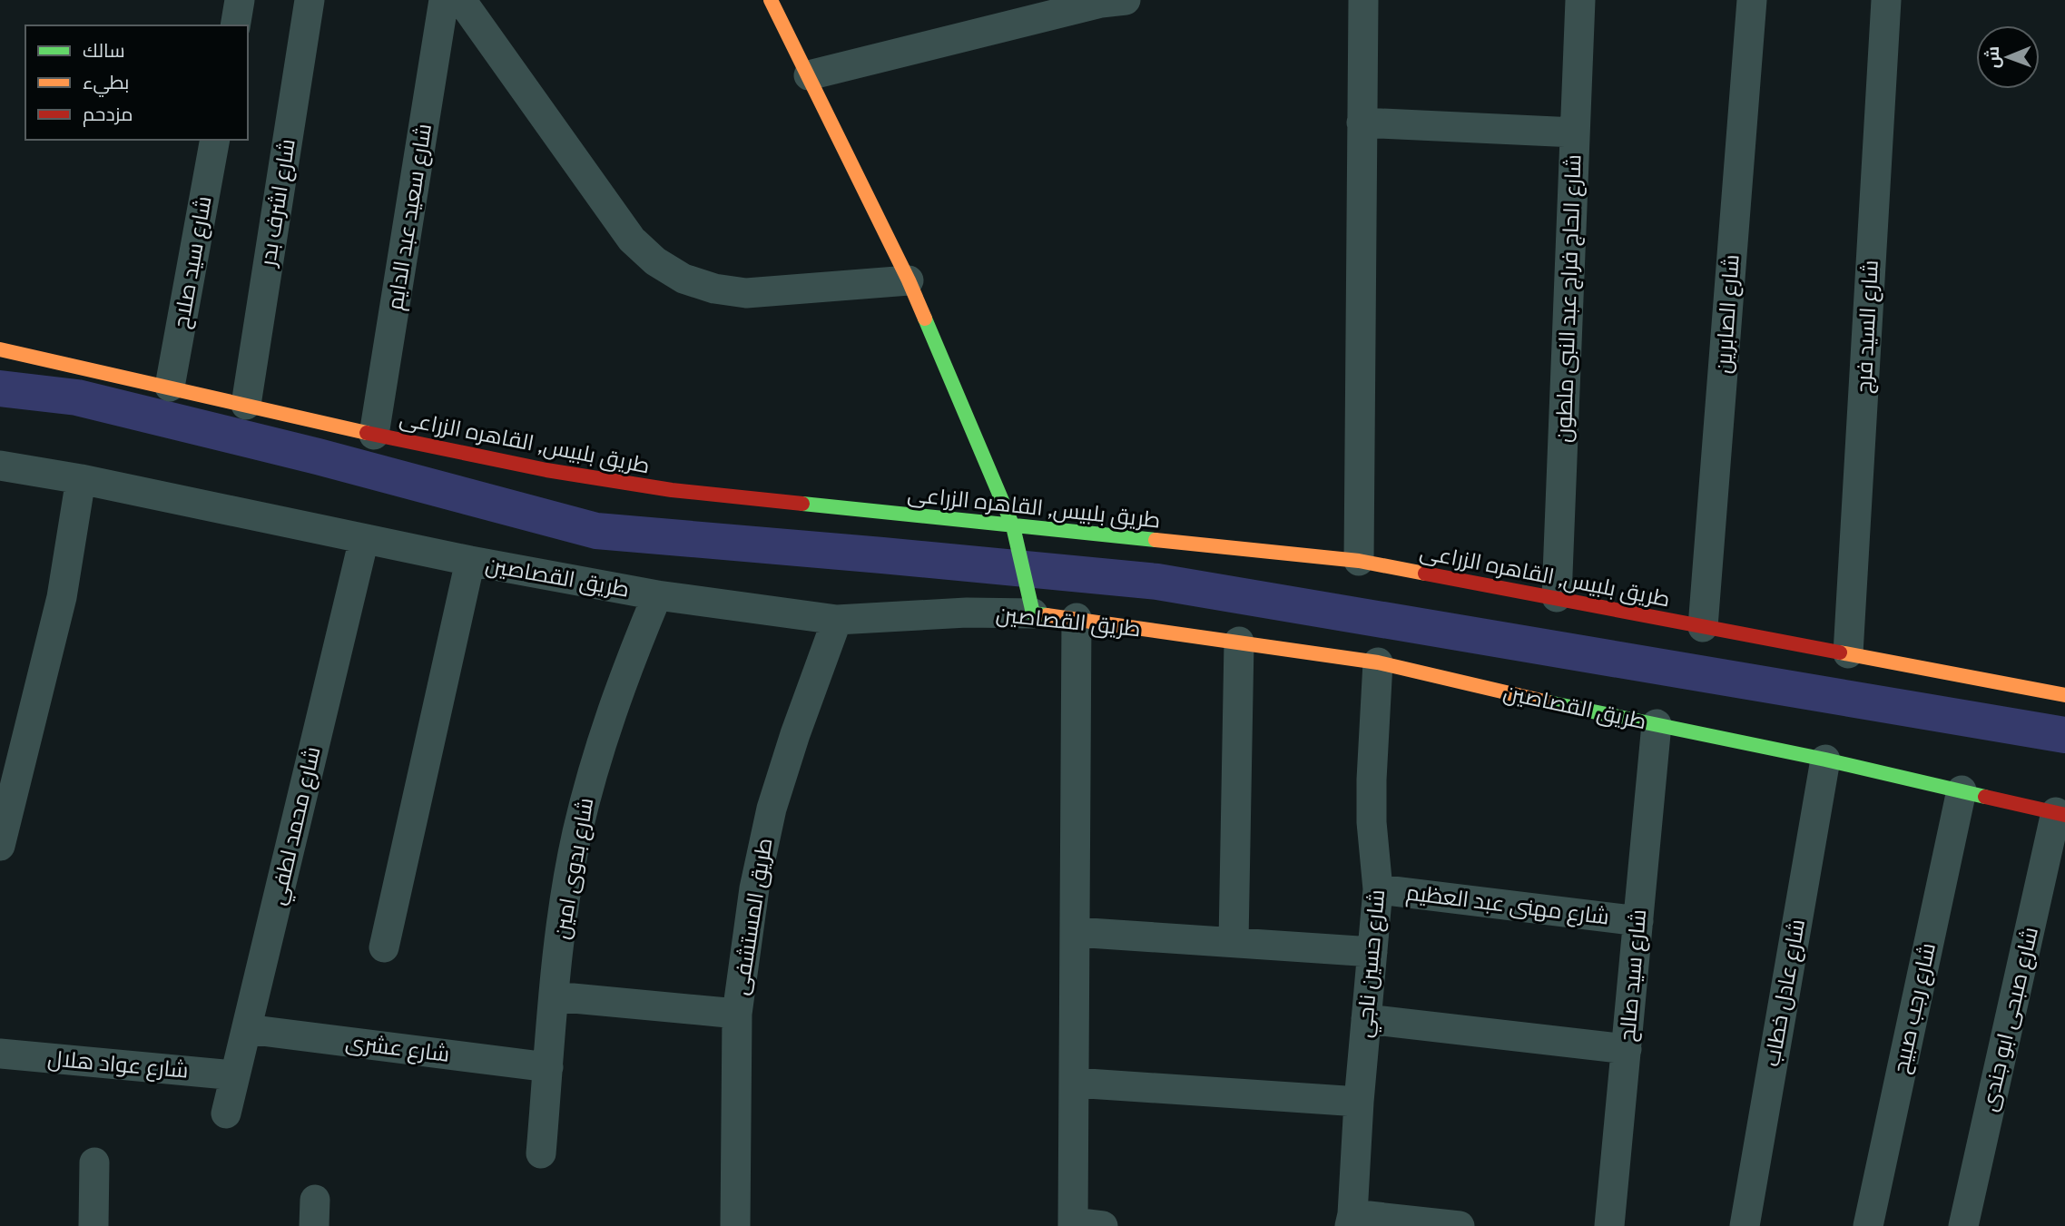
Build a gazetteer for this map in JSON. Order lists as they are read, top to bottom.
{
  "streets": {
    "street": [
      "شارع اشرف بدر",
      "شارع سعيد عبد الدايم",
      "شارع سيد صلاح",
      "شارع الحاج فراج عبد النبى ملطون",
      "شارع الصابرين",
      "شارع السيد فرج",
      "طريق بلبيس, القاهره الزراعى",
      "طريق القصاصين",
      "شارع محمد لطفي",
      "شارع بدوى امين",
      "شارع مهنى عبد العظيم",
      "طريق المستشفى",
      "شارع حسين ناجي",
      "شارع سيد صالح",
      "شارع عادل خطاب",
      "شارع رجب صبيح",
      "شارع صبحى ابو جندى",
      "شارع عشرى",
      "شارع عواد هلال"
    ]
  },
  "crossings": [
    ["شارع اشرف بدر", "طريق بلبيس, القاهره الزراعى"],
    ["شارع سعيد عبد الدايم", "طريق بلبيس, القاهره الزراعى"],
    ["شارع سيد صلاح", "طريق بلبيس, القاهره الزراعى"],
    ["شارع الحاج فراج عبد النبى ملطون", "طريق بلبيس, القاهره الزراعى"],
    ["شارع الصابرين", "طريق بلبيس, القاهره الزراعى"],
    ["شارع السيد فرج", "طريق بلبيس, القاهره الزراعى"],
    ["طريق القصاصين", "شارع محمد لطفي"],
    ["طريق القصاصين", "شارع بدوى امين"],
    ["طريق القصاصين", "طريق المستشفى"],
    ["طريق القصاصين", "شارع حسين ناجي"],
    ["طريق القصاصين", "شارع سيد صالح"],
    ["طريق القصاصين", "شارع عادل خطاب"],
    ["طريق القصاصين", "شارع رجب صبيح"],
    ["طريق القصاصين", "شارع صبحى ابو جندى"],
    ["شارع محمد لطفي", "شارع عشرى"],
    ["شارع محمد لطفي", "شارع عواد هلال"],
    ["شارع بدوى امين", "شارع عشرى"],
    ["شارع مهنى عبد العظيم", "شارع حسين ناجي"],
    ["شارع مهنى عبد العظيم", "شارع سيد صالح"]
  ],
  "legend": ["سالك", "بطيء", "مزدحم"],
  "north": "left"
}
